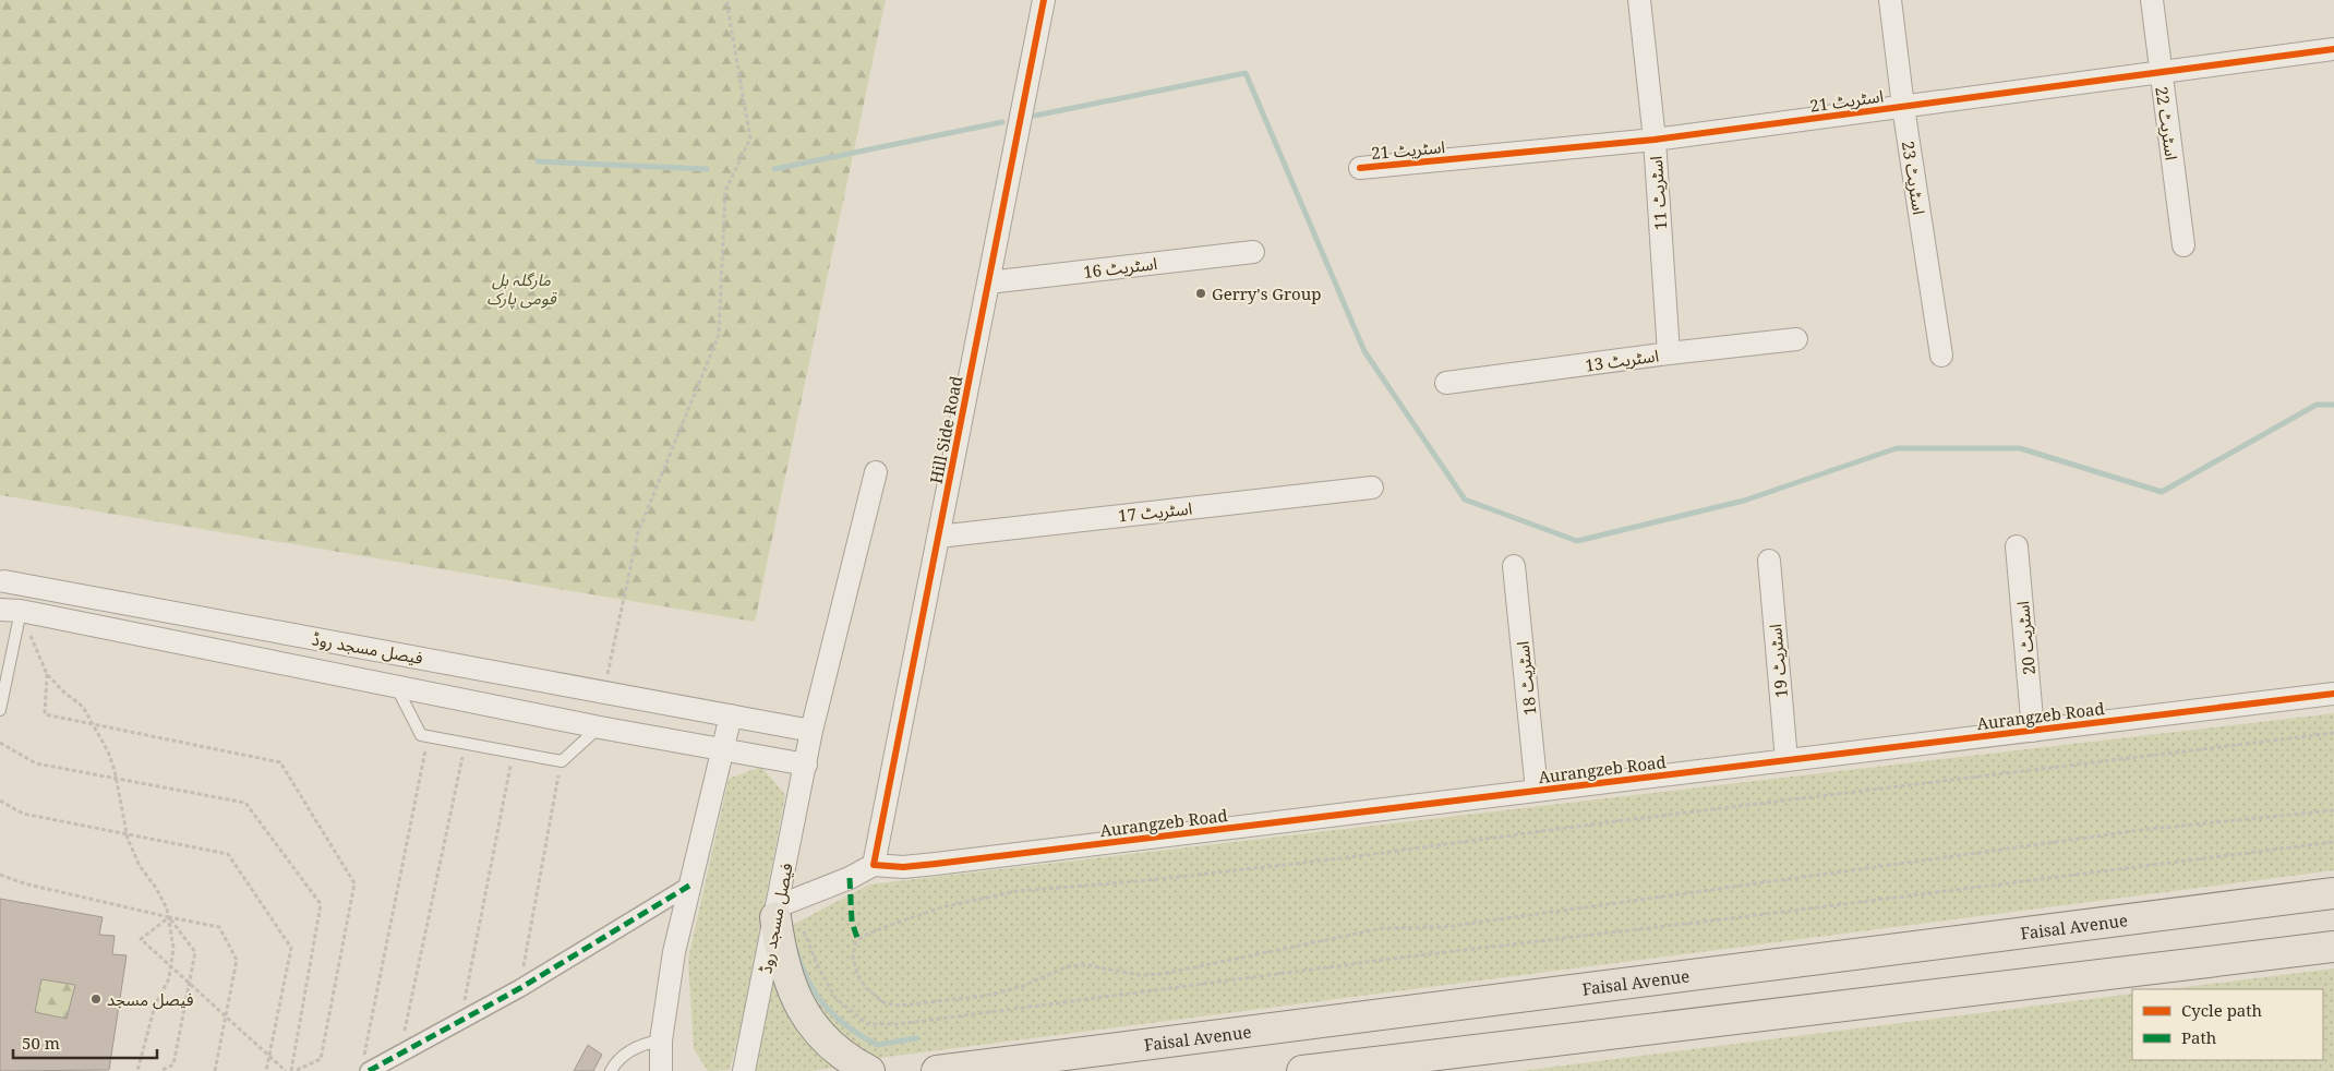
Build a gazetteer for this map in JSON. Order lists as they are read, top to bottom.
{
  "streets": {
    "main road": ["Faisal Avenue"],
    "street": [
      "اسٹریٹ 21",
      "اسٹریٹ 22",
      "اسٹریٹ 23",
      "اسٹریٹ 11",
      "اسٹریٹ 16",
      "اسٹریٹ 13",
      "Hill Side Road",
      "اسٹریٹ 17",
      "اسٹریٹ 20",
      "فیصل مسجد روڈ",
      "اسٹریٹ 19",
      "اسٹریٹ 18",
      "Aurangzeb Road"
    ]
  },
  "crossings": [
    ["اسٹریٹ 21", "اسٹریٹ 22"],
    ["اسٹریٹ 21", "اسٹریٹ 23"],
    ["اسٹریٹ 21", "اسٹریٹ 11"],
    ["اسٹریٹ 11", "اسٹریٹ 13"],
    ["اسٹریٹ 16", "Hill Side Road"],
    ["Hill Side Road", "اسٹریٹ 17"],
    ["Hill Side Road", "Aurangzeb Road"],
    ["اسٹریٹ 20", "Aurangzeb Road"],
    ["اسٹریٹ 19", "Aurangzeb Road"],
    ["اسٹریٹ 18", "Aurangzeb Road"]
  ],
  "parks": ["مارگلہ ہل قومی پارک"],
  "places": ["Gerry's Group", "فیصل مسجد"],
  "legend": ["Cycle path", "Path"],
  "scale_bar": "50 m"
}
